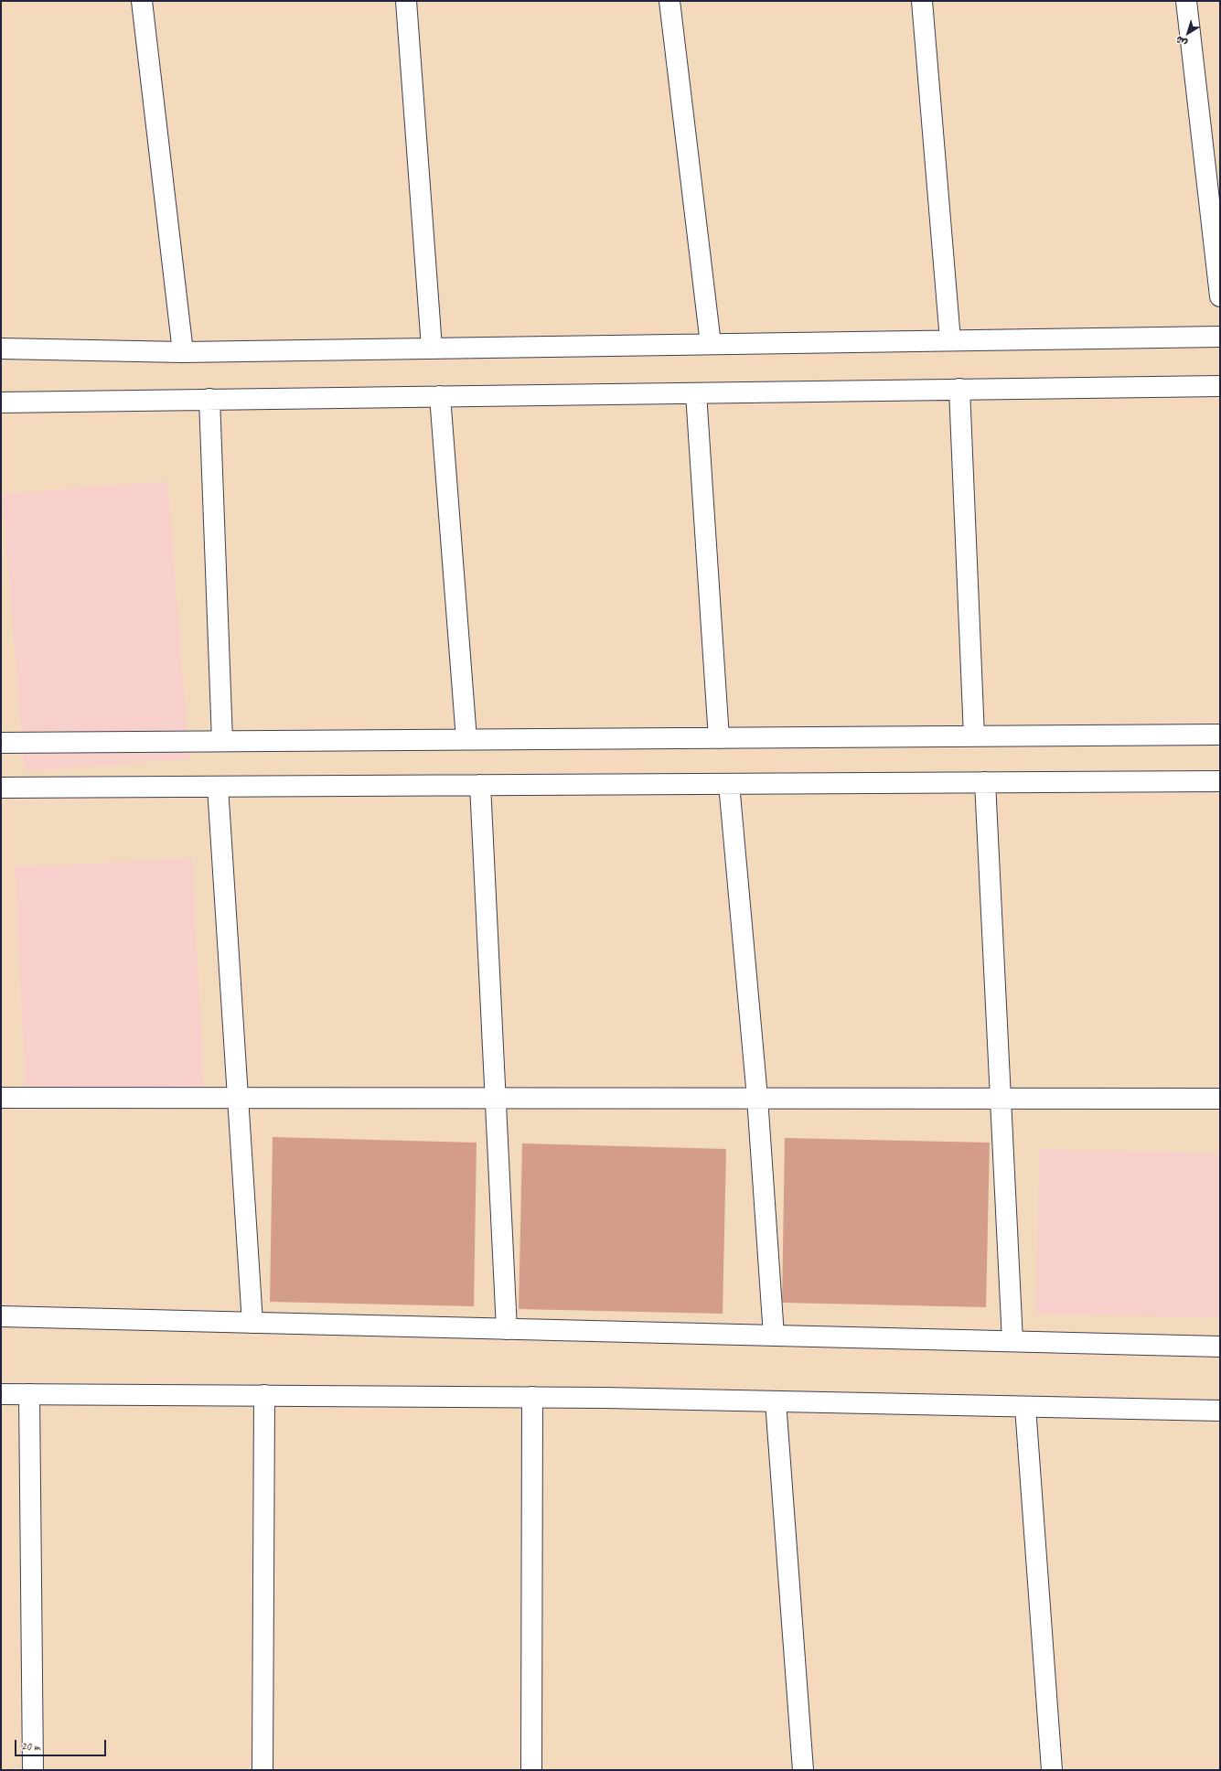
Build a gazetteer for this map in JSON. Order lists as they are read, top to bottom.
{
  "scale_bar": "20 m",
  "north": "bottom left"
}
